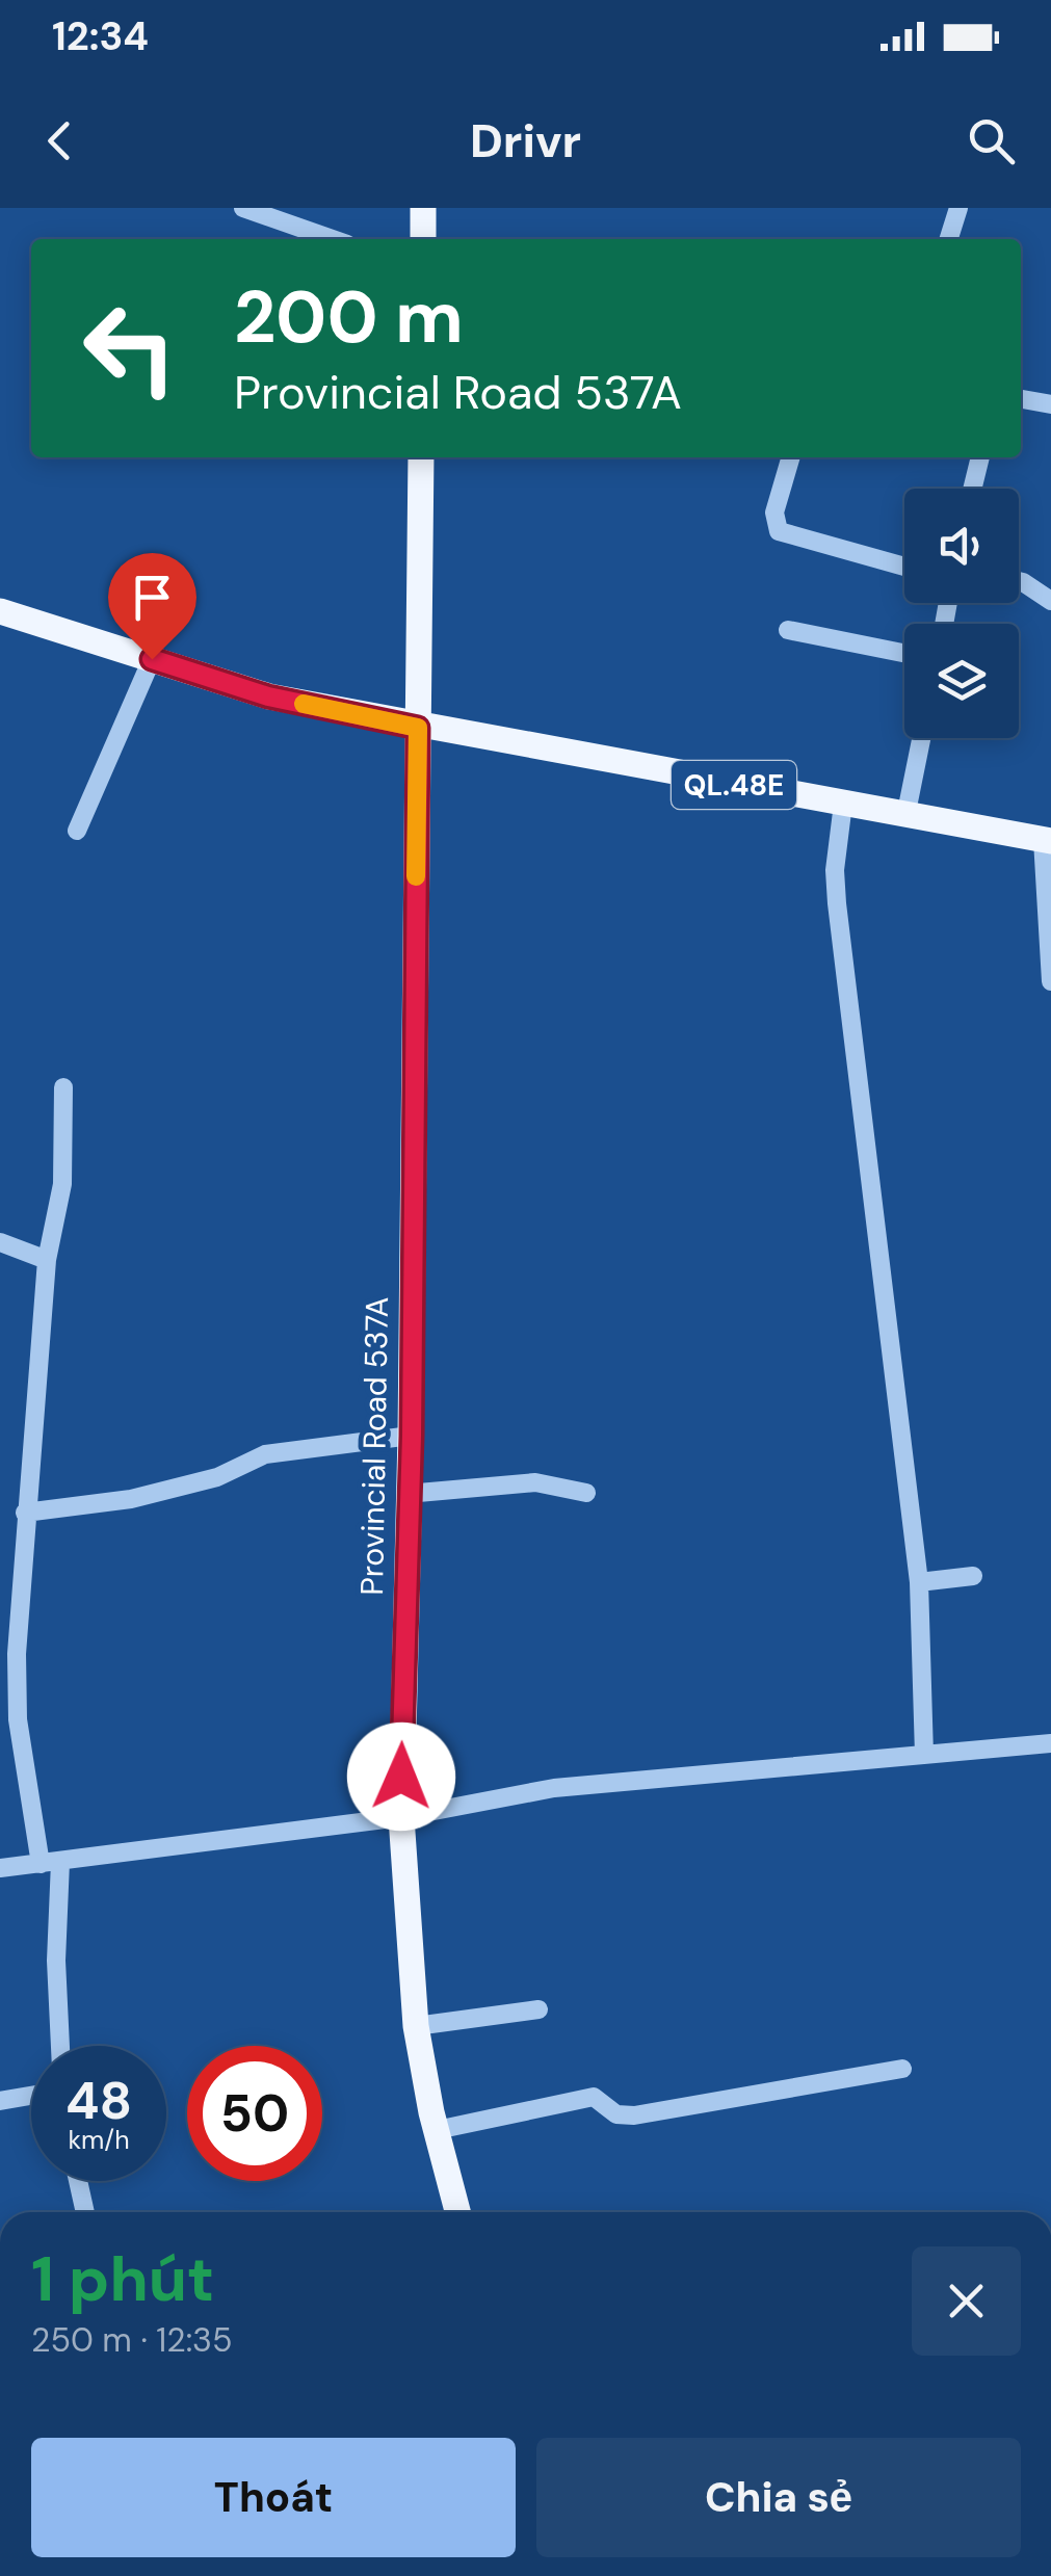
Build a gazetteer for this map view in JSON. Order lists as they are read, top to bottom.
{
  "streets": {
    "main road": ["QL.48E", "Provincial Road 537A"]
  },
  "crossings": [
    ["QL.48E", "Provincial Road 537A"]
  ],
  "page": {
    "status": "12:34",
    "header": "Drivr",
    "turn": ["200 m", "Provincial Road 537A"],
    "speed": "48 km/h",
    "limit": "50",
    "heading": ["1 phút", "250 m · 12:35"],
    "buttons": ["Thoát", "Chia sẻ"]
  }
}
